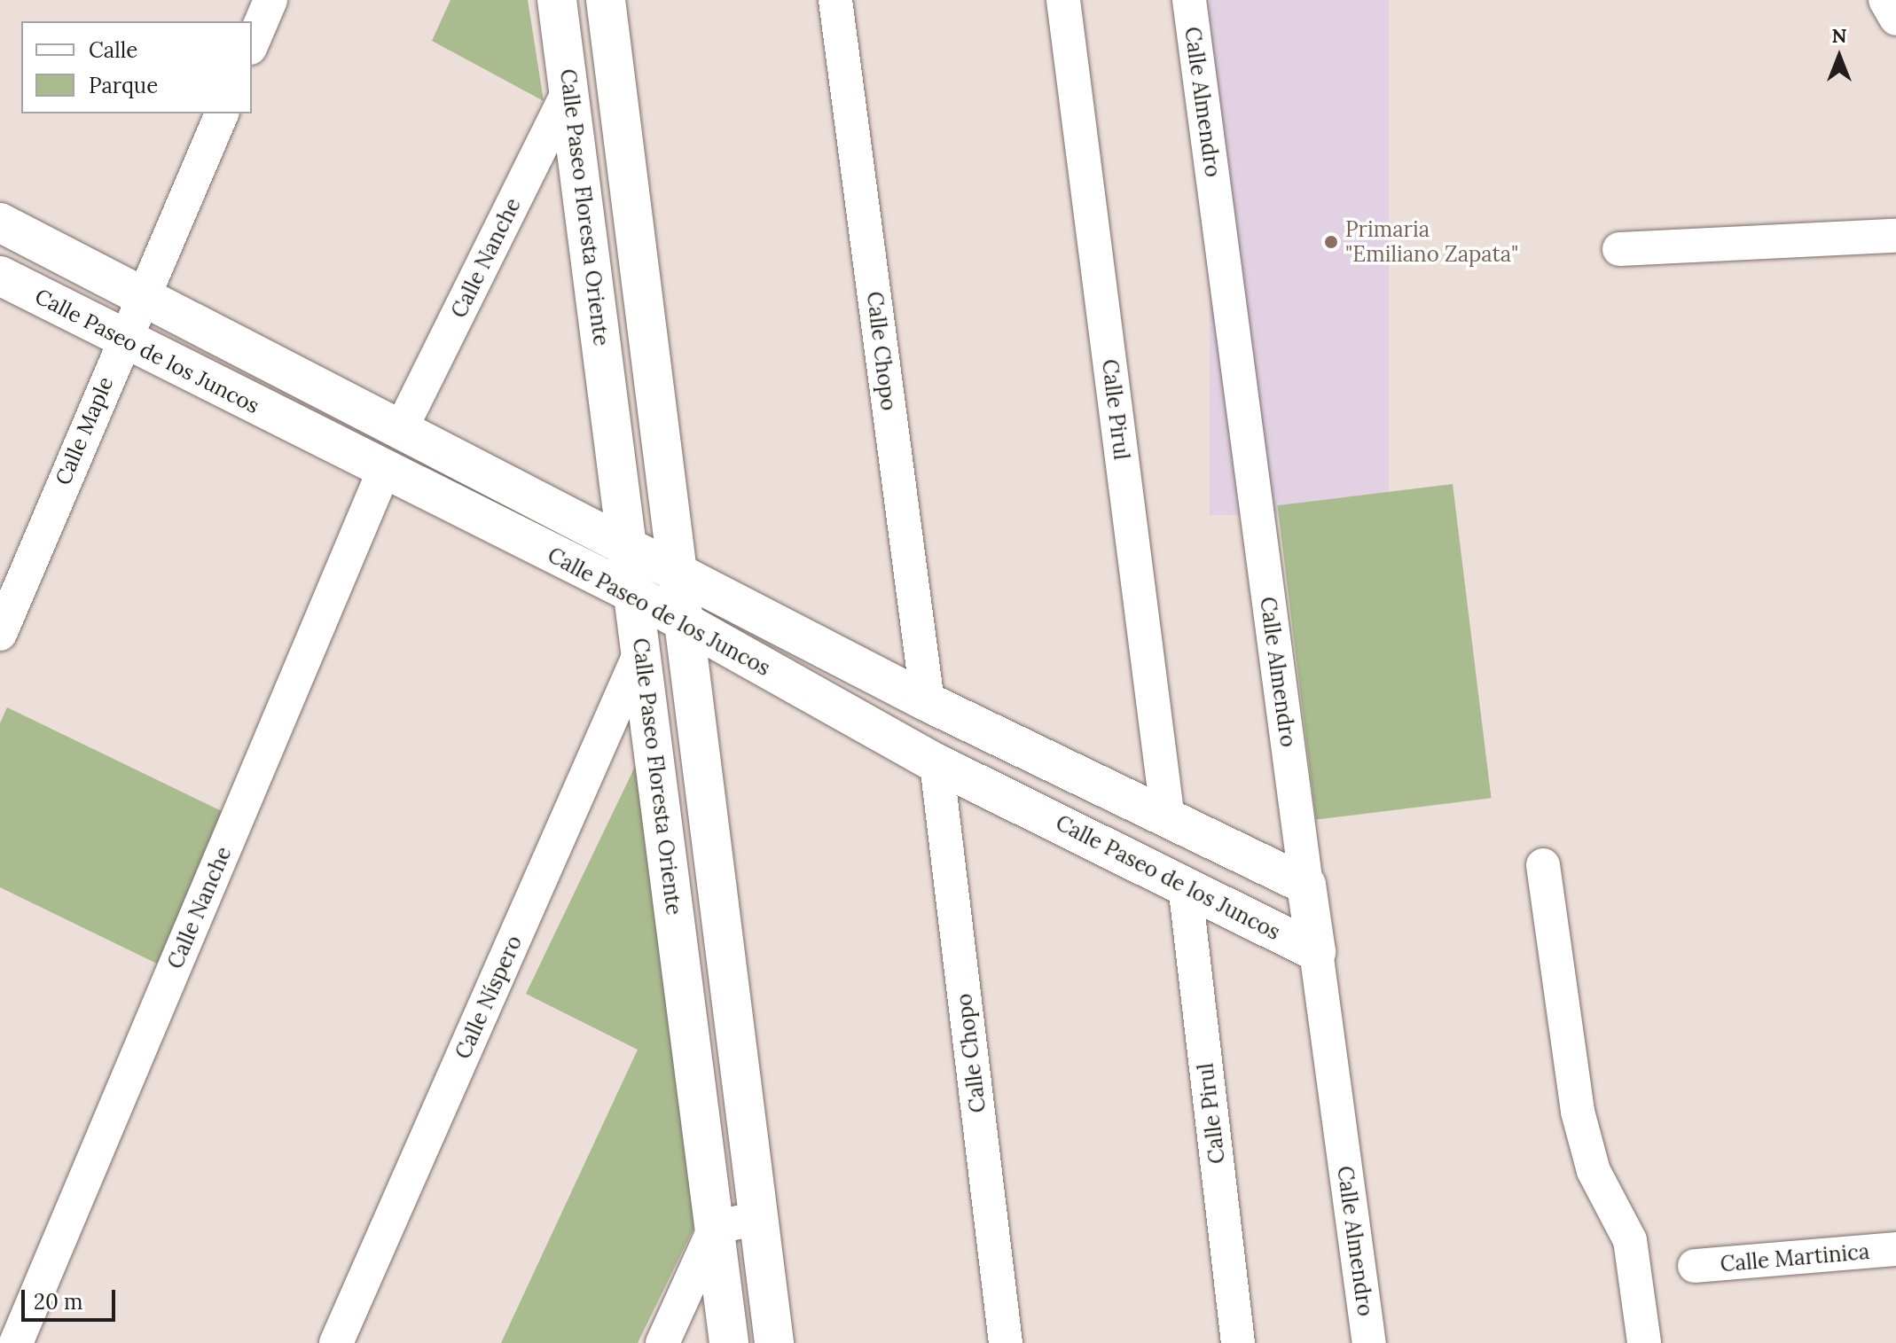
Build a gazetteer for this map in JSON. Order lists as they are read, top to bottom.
{
  "streets": {
    "street": [
      "Calle Almendro",
      "Calle Paseo Floresta Oriente",
      "Calle Nanche",
      "Calle Paseo de los Juncos",
      "Calle Chopo",
      "Calle Pirul",
      "Calle Maple",
      "Calle Níspero",
      "Calle Martinica"
    ]
  },
  "crossings": [
    ["Calle Almendro", "Calle Paseo de los Juncos"],
    ["Calle Paseo Floresta Oriente", "Calle Nanche"],
    ["Calle Paseo Floresta Oriente", "Calle Paseo de los Juncos"],
    ["Calle Paseo Floresta Oriente", "Calle Níspero"],
    ["Calle Nanche", "Calle Paseo de los Juncos"],
    ["Calle Paseo de los Juncos", "Calle Chopo"],
    ["Calle Paseo de los Juncos", "Calle Pirul"],
    ["Calle Paseo de los Juncos", "Calle Maple"]
  ],
  "places": ["Primaria \"Emiliano Zapata\""],
  "legend": ["Calle", "Parque"],
  "scale_bar": "20 m",
  "north": "top"
}
